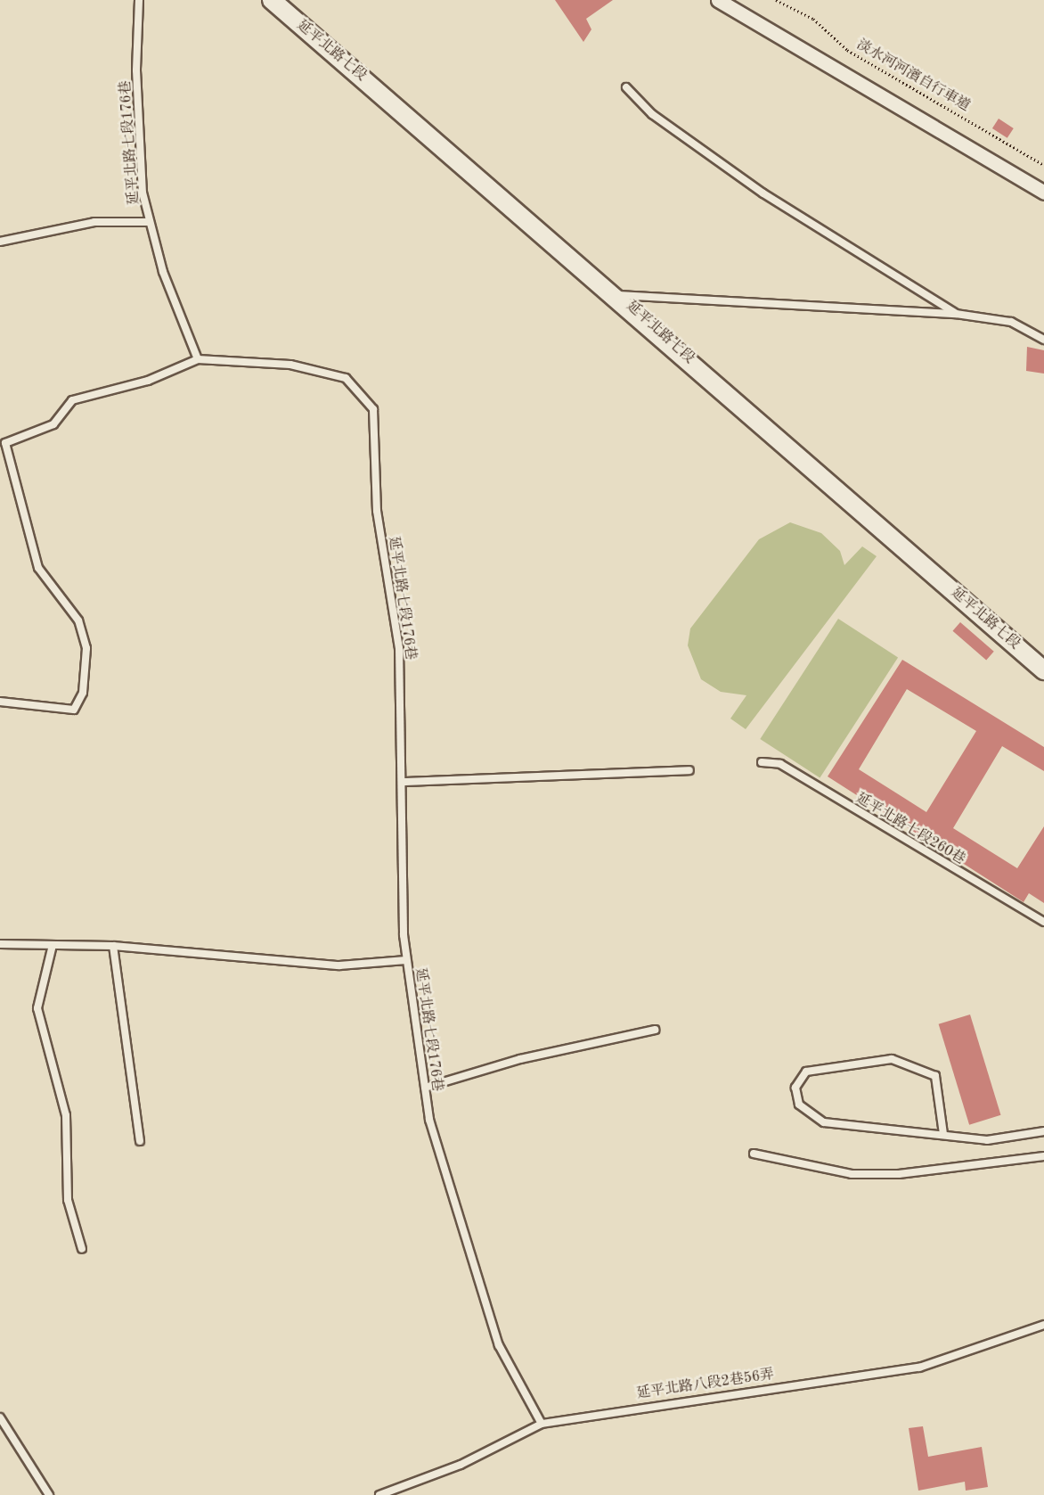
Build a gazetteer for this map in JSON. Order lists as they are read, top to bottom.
{
  "streets": {
    "street": ["延平北路七段"],
    "lane": ["延平北路七段176巷", "延平北路七段260巷", "延平北路八段2巷56弄"],
    "path": ["淡水河河濱自行車道"]
  },
  "crossings": [
    ["延平北路七段176巷", "延平北路八段2巷56弄"]
  ]
}
